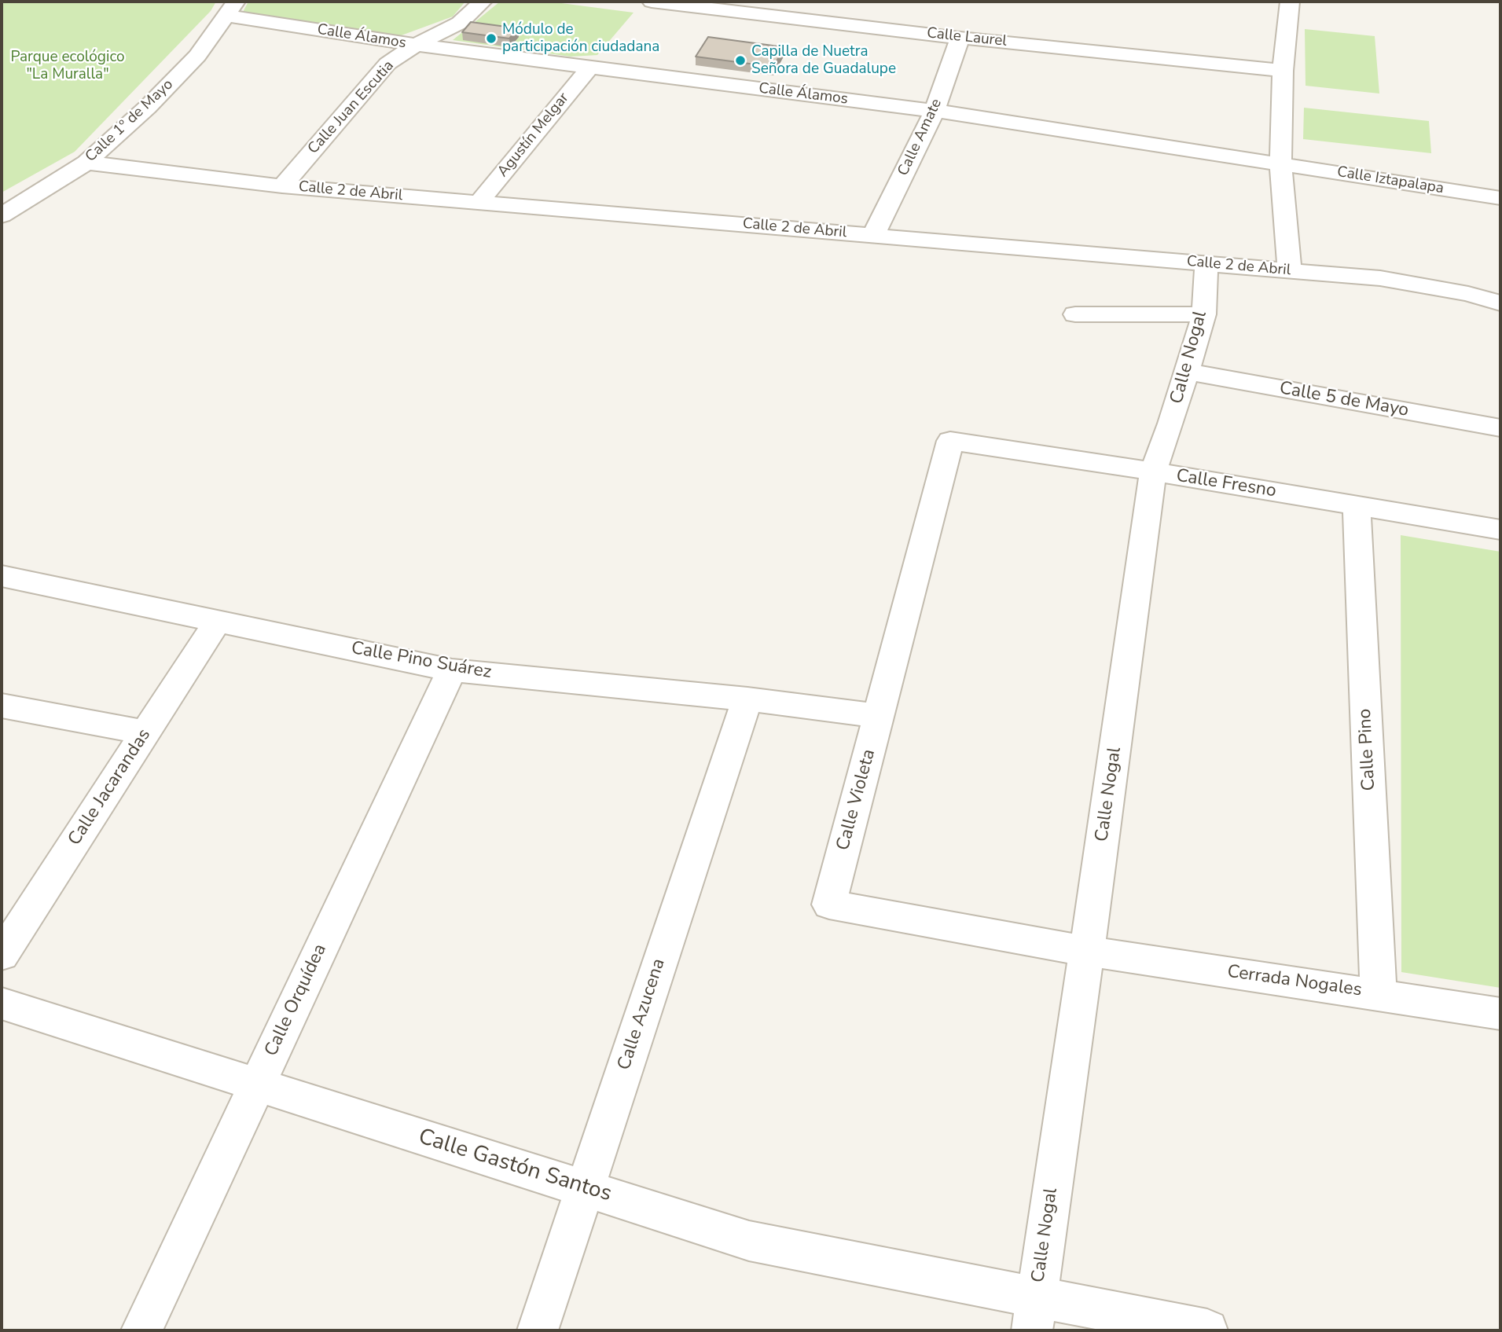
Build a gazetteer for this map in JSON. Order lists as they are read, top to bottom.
{
  "streets": {
    "street": [
      "Calle Álamos",
      "Calle Laurel",
      "Calle Juan Escutia",
      "Calle 1º de Mayo",
      "Agustín Melgar",
      "Calle Amate",
      "Calle Iztapalapa",
      "Calle 2 de Abril",
      "Calle Nogal",
      "Calle 5 de Mayo",
      "Calle Fresno",
      "Calle Pino Suárez",
      "Calle Pino",
      "Calle Jacarandas",
      "Calle Violeta",
      "Cerrada Nogales",
      "Calle Orquídea",
      "Calle Azucena",
      "Calle Gastón Santos"
    ]
  },
  "crossings": [
    ["Calle Álamos", "Calle Juan Escutia"],
    ["Calle Álamos", "Calle 1º de Mayo"],
    ["Calle Álamos", "Agustín Melgar"],
    ["Calle Álamos", "Calle Amate"],
    ["Calle Álamos", "Calle Iztapalapa"],
    ["Calle Laurel", "Calle Amate"],
    ["Calle Juan Escutia", "Calle 2 de Abril"],
    ["Calle 1º de Mayo", "Calle 2 de Abril"],
    ["Agustín Melgar", "Calle 2 de Abril"],
    ["Calle Amate", "Calle 2 de Abril"],
    ["Calle 2 de Abril", "Calle Nogal"],
    ["Calle Nogal", "Calle 5 de Mayo"],
    ["Calle Nogal", "Calle Fresno"],
    ["Calle Nogal", "Calle Violeta"],
    ["Calle Nogal", "Cerrada Nogales"],
    ["Calle Nogal", "Calle Gastón Santos"],
    ["Calle Fresno", "Calle Pino"],
    ["Calle Fresno", "Calle Violeta"],
    ["Calle Pino Suárez", "Calle Jacarandas"],
    ["Calle Pino Suárez", "Calle Violeta"],
    ["Calle Pino Suárez", "Calle Orquídea"],
    ["Calle Pino Suárez", "Calle Azucena"],
    ["Calle Pino", "Cerrada Nogales"],
    ["Calle Violeta", "Cerrada Nogales"],
    ["Calle Orquídea", "Calle Gastón Santos"],
    ["Calle Azucena", "Calle Gastón Santos"]
  ],
  "parks": ["Parque ecológico \"La Muralla\""],
  "places": ["Módulo de participación ciudadana", "Capilla de Nuetra Señora de Guadalupe"]
}
